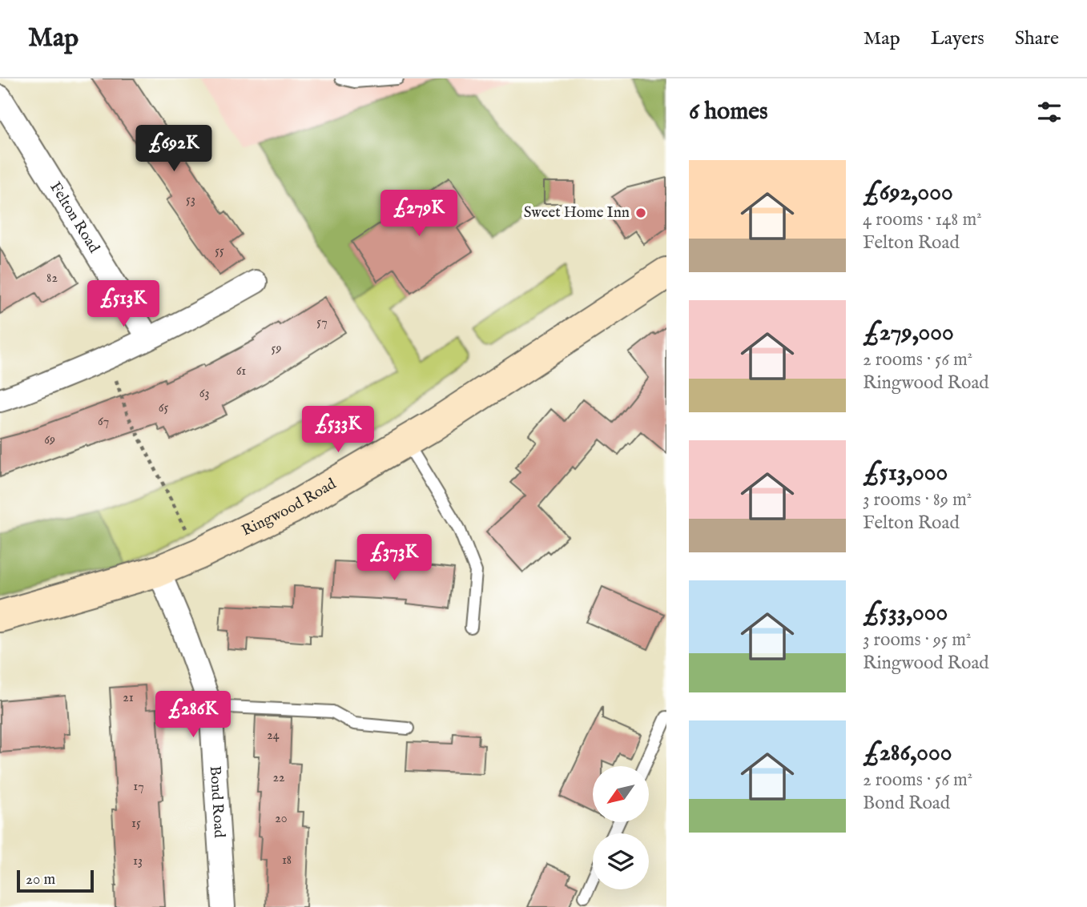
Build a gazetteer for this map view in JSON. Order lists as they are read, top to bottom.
{
  "streets": {
    "main road": ["Ringwood Road"],
    "street": ["Felton Road", "Bond Road"]
  },
  "crossings": [
    ["Ringwood Road", "Bond Road"]
  ],
  "places": ["Sweet Home Inn"],
  "house_numbers": [
    "53",
    "55",
    "82",
    "57",
    "59",
    "61",
    "63",
    "65",
    "67",
    "69",
    "21",
    "24",
    "22",
    "17",
    "20",
    "15",
    "18",
    "13"
  ],
  "scale_bar": "20 m",
  "north": "bottom left",
  "page": {
    "header": "Map",
    "nav": ["Map", "Layers", "Share"],
    "heading": "6 homes",
    "price": [
      "£692K",
      "£279K",
      "£513K",
      "£533K",
      "£373K",
      "£286K"
    ],
    "list": [
      {
        "name": "£692,000",
        "note": "4 rooms · 148 m² · Felton Road"
      },
      {
        "name": "£279,000",
        "note": "2 rooms · 56 m² · Ringwood Road"
      },
      {
        "name": "£513,000",
        "note": "3 rooms · 89 m² · Felton Road"
      },
      {
        "name": "£533,000",
        "note": "3 rooms · 95 m² · Ringwood Road"
      },
      {
        "name": "£286,000",
        "note": "2 rooms · 56 m² · Bond Road"
      }
    ],
    "scale": "20 m"
  }
}
